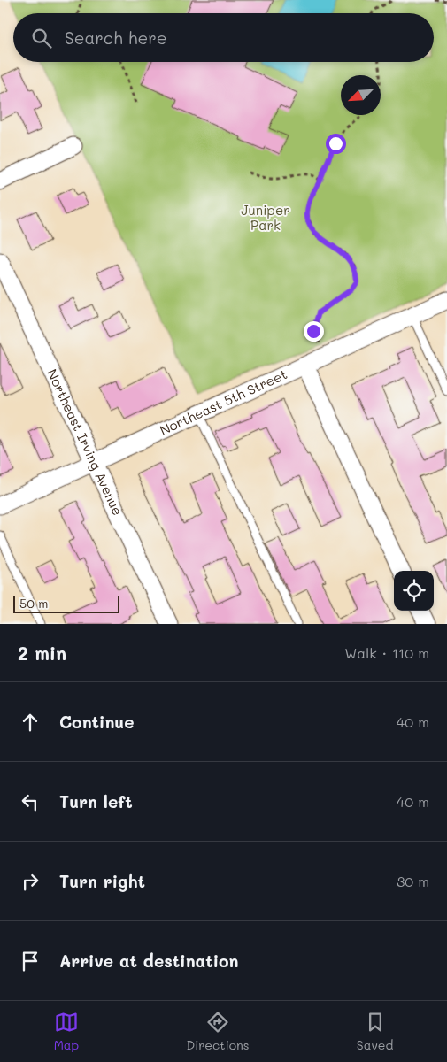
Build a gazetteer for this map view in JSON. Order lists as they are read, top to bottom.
{
  "streets": {
    "street": ["Northeast 5th Street", "Northeast Irving Avenue"]
  },
  "crossings": [
    ["Northeast 5th Street", "Northeast Irving Avenue"]
  ],
  "parks": ["Juniper Park"],
  "scale_bar": "50 m",
  "north": "bottom left",
  "page": {
    "search": "Search here",
    "scale": "50 m",
    "heading": ["2 min", "Walk · 110 m"],
    "list": [
      ["Continue", "40 m"],
      ["Turn left", "40 m"],
      ["Turn right", "30 m"],
      "Arrive at destination"
    ],
    "nav": ["Map", "Directions", "Saved"]
  }
}
